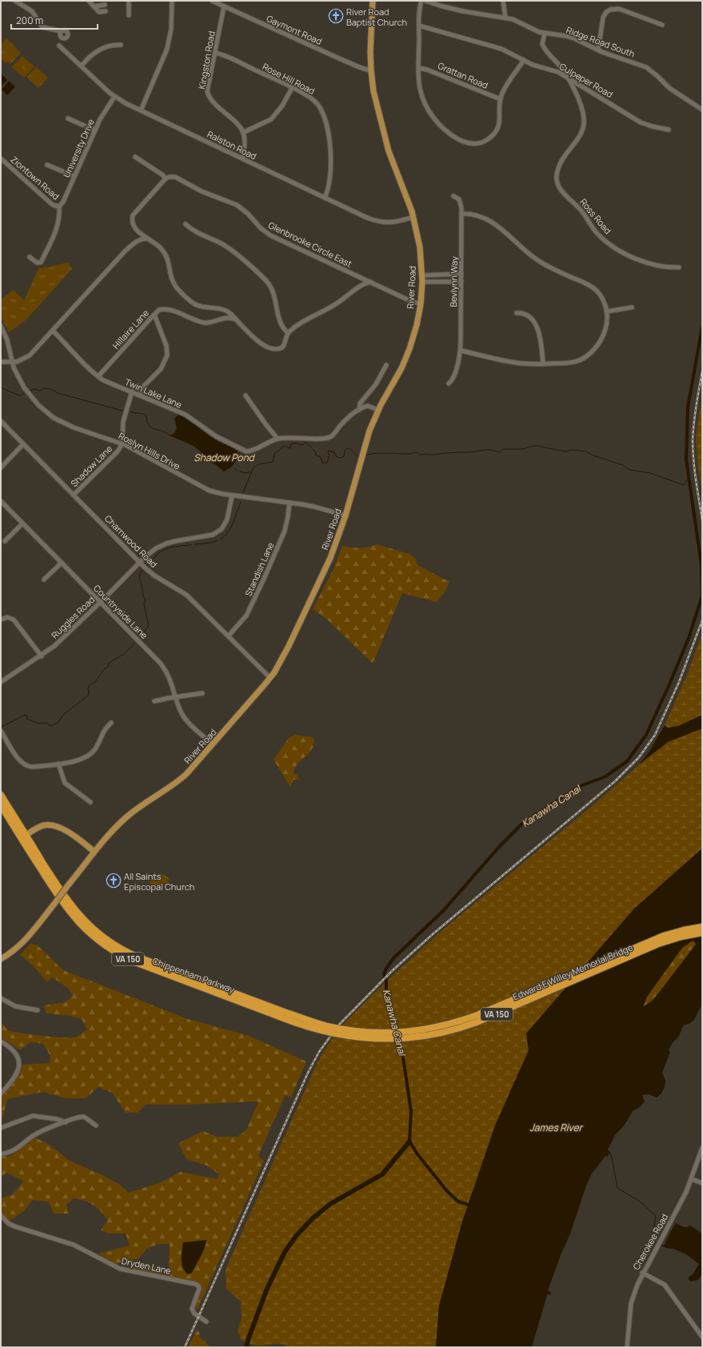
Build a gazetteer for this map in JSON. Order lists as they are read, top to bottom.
{
  "streets": {
    "highway": ["VA 150", "Edward E Willey Memorial Bridge", "Chippenham Parkway"],
    "main road": ["River Road"],
    "street": [
      "Gaymont Road",
      "Ridge Road South",
      "Kingston Road",
      "Grattan Road",
      "Rose Hill Road",
      "Culpeper Road",
      "Ralston Road",
      "University Drive",
      "Ziontown Road",
      "Ross Road",
      "Glenbrooke Circle East",
      "Bevlynn Way",
      "Hillaire Lane",
      "Twin Lake Lane",
      "Roslyn Hills Drive",
      "Shadow Lane",
      "Charnwood Road",
      "Standish Lane",
      "Countryside Lane",
      "Ruggles Road",
      "Cherokee Road",
      "Dryden Lane"
    ]
  },
  "crossings": [
    ["Gaymont Road", "Kingston Road"],
    ["Gaymont Road", "River Road"],
    ["Ridge Road South", "Ross Road"],
    ["Kingston Road", "Rose Hill Road"],
    ["Rose Hill Road", "Ralston Road"],
    ["Culpeper Road", "Ross Road"],
    ["Ralston Road", "University Drive"],
    ["Ralston Road", "River Road"],
    ["University Drive", "Ziontown Road"],
    ["Glenbrooke Circle East", "River Road"],
    ["River Road", "Roslyn Hills Drive"],
    ["River Road", "Charnwood Road"],
    ["River Road", "Countryside Lane"],
    ["Hillaire Lane", "Twin Lake Lane"],
    ["Twin Lake Lane", "Shadow Lane"],
    ["Roslyn Hills Drive", "Shadow Lane"],
    ["Roslyn Hills Drive", "Standish Lane"],
    ["Roslyn Hills Drive", "Ruggles Road"],
    ["Shadow Lane", "Charnwood Road"],
    ["Charnwood Road", "Standish Lane"],
    ["Charnwood Road", "Ruggles Road"],
    ["Countryside Lane", "Ruggles Road"],
    ["Edward E Willey Memorial Bridge", "Chippenham Parkway"]
  ],
  "water": ["Shadow Pond", "Kanawha Canal", "James River"],
  "places": {
    "church": ["River Road Baptist Church", "All Saints Episcopal Church"]
  },
  "scale_bar": "200 m"
}
